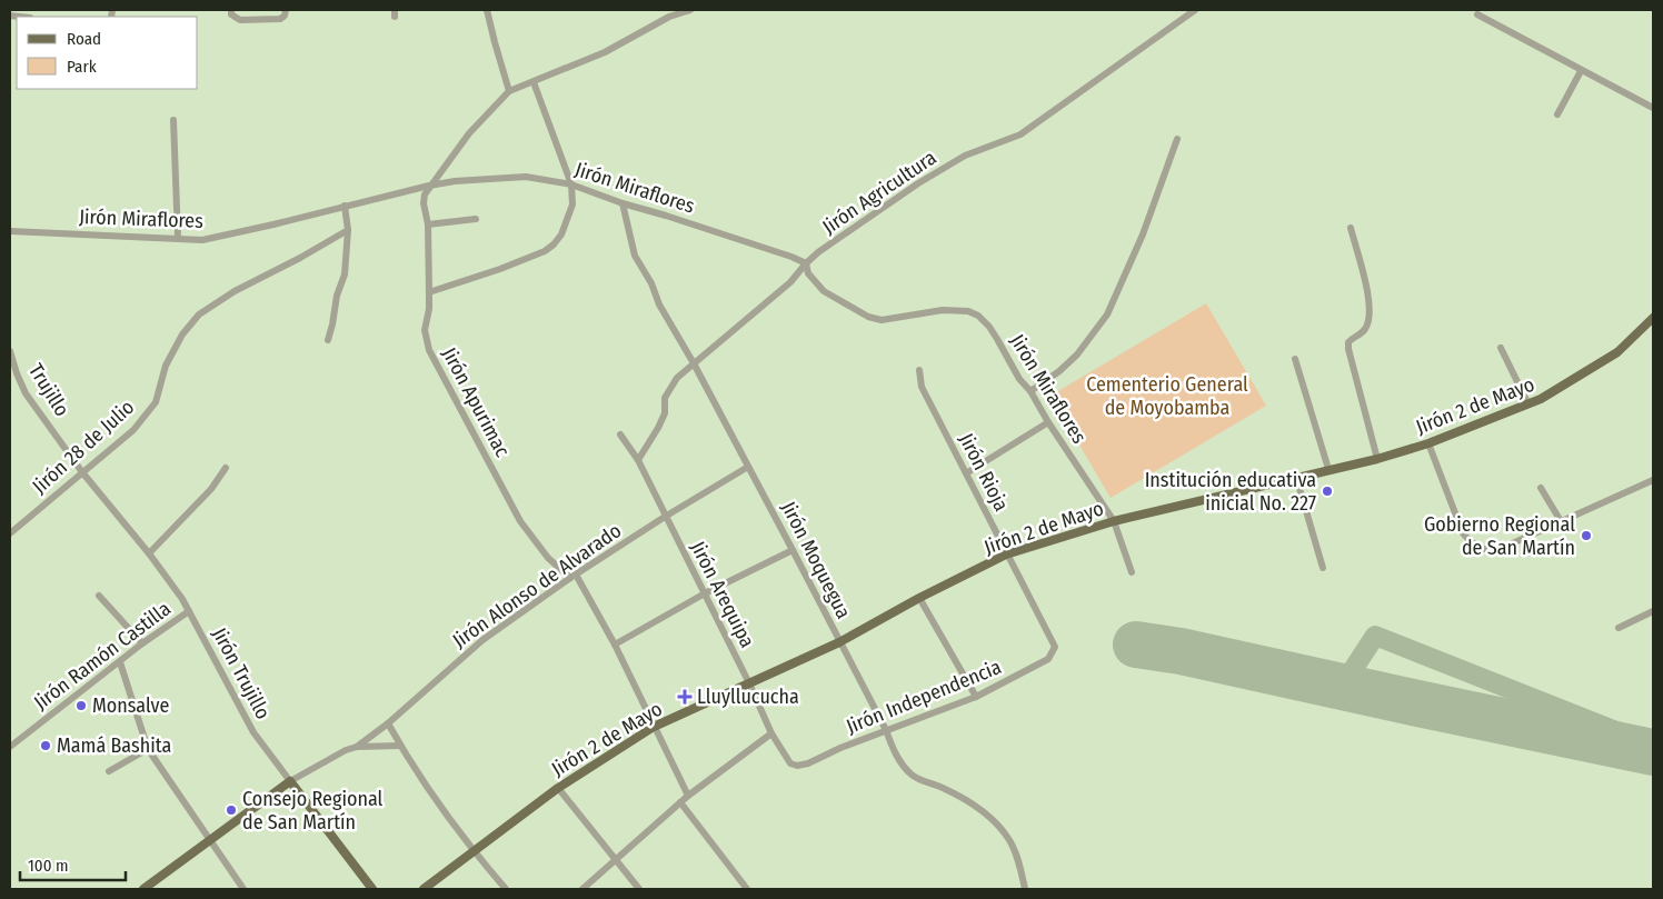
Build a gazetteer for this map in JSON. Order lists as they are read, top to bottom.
{
  "streets": {
    "main road": ["Jirón 2 de Mayo", "Jirón Alonso de Alvarado", "Jirón Trujillo"],
    "street": [
      "Jirón Miraflores",
      "Jirón Agricultura",
      "Trujillo",
      "Jirón Apurimac",
      "Jirón 28 de Julio",
      "Jirón Rioja",
      "Jirón Moquegua",
      "Jirón Arequipa",
      "Jirón Ramón Castilla",
      "Jirón Independencia"
    ]
  },
  "crossings": [
    ["Jirón Miraflores", "Jirón Agricultura"],
    ["Jirón Miraflores", "Jirón Apurimac"],
    ["Jirón Miraflores", "Jirón 2 de Mayo"],
    ["Jirón Miraflores", "Jirón Moquegua"],
    ["Jirón Agricultura", "Jirón Moquegua"],
    ["Jirón Agricultura", "Jirón Arequipa"],
    ["Trujillo", "Jirón 28 de Julio"],
    ["Trujillo", "Jirón Trujillo"],
    ["Jirón Apurimac", "Jirón 2 de Mayo"],
    ["Jirón Apurimac", "Jirón Alonso de Alvarado"],
    ["Jirón 2 de Mayo", "Jirón Rioja"],
    ["Jirón 2 de Mayo", "Jirón Moquegua"],
    ["Jirón 2 de Mayo", "Jirón Arequipa"],
    ["Jirón 28 de Julio", "Jirón Trujillo"],
    ["Jirón Rioja", "Jirón Independencia"],
    ["Jirón Moquegua", "Jirón Alonso de Alvarado"],
    ["Jirón Moquegua", "Jirón Independencia"],
    ["Jirón Alonso de Alvarado", "Jirón Arequipa"],
    ["Jirón Alonso de Alvarado", "Jirón Trujillo"],
    ["Jirón Arequipa", "Jirón Independencia"],
    ["Jirón Ramón Castilla", "Jirón Trujillo"]
  ],
  "parks": ["Cementerio General de Moyobamba"],
  "places": {
    "other": [
      "Institución educativa inicial No. 227",
      "Gobierno Regional de San Martín",
      "Monsalve",
      "Mamá Bashita",
      "Consejo Regional de San Martín"
    ],
    "health": ["Lluyllucucha"]
  },
  "legend": ["Road", "Park"],
  "scale_bar": "100 m"
}
